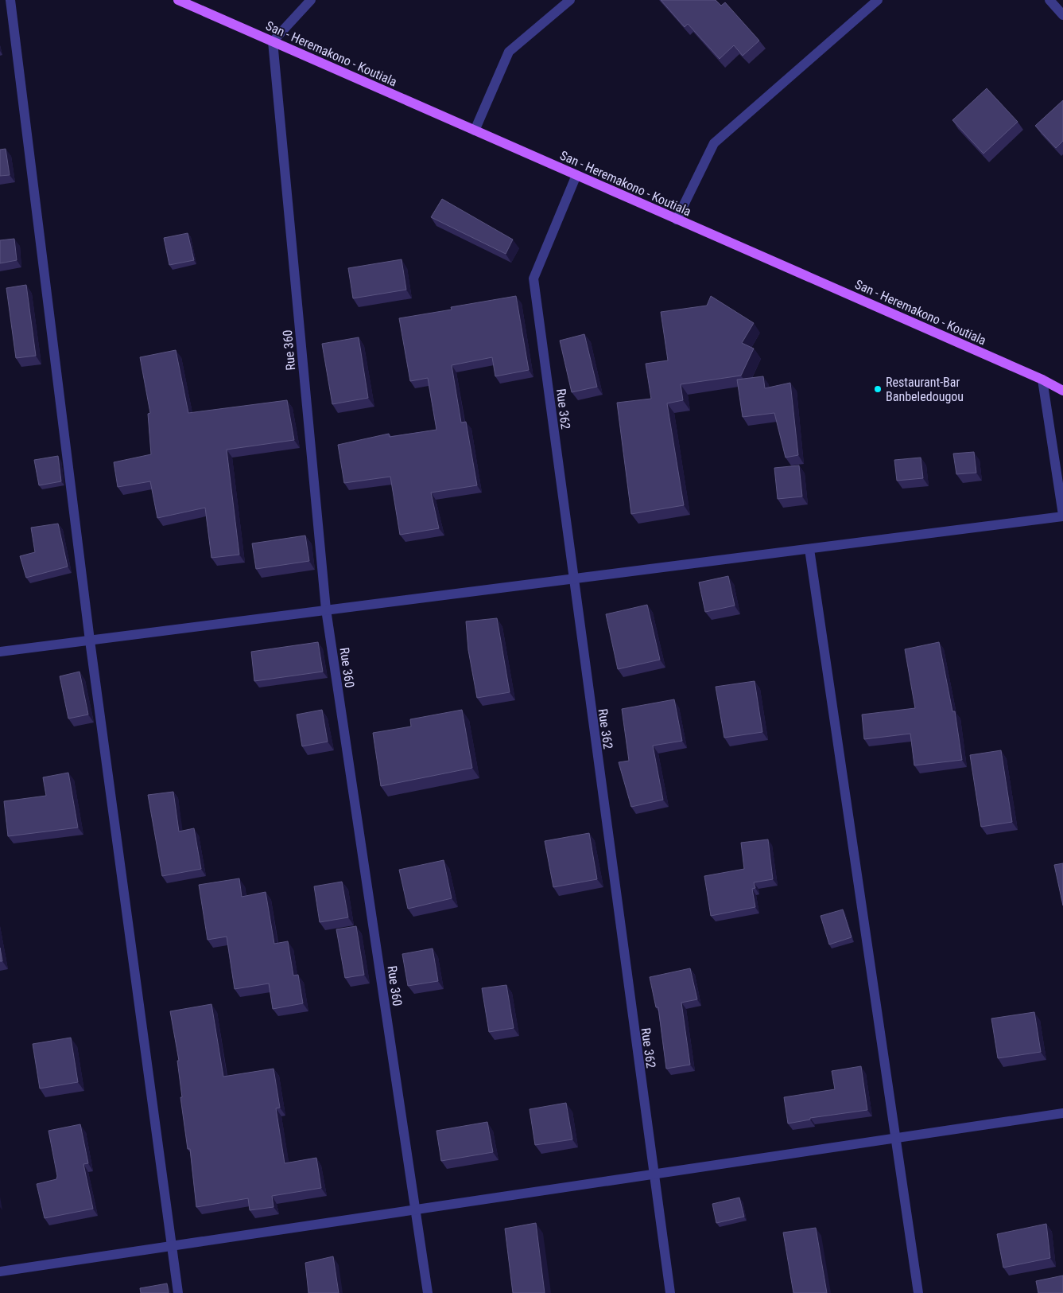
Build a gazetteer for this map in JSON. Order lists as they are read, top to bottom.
{
  "streets": {
    "main road": ["San - Heremakono - Koutiala"],
    "street": ["Rue 360", "Rue 362"]
  },
  "crossings": [
    ["San - Heremakono - Koutiala", "Rue 360"],
    ["San - Heremakono - Koutiala", "Rue 362"]
  ],
  "places": ["Restaurant-Bar Banbeledougou"]
}
